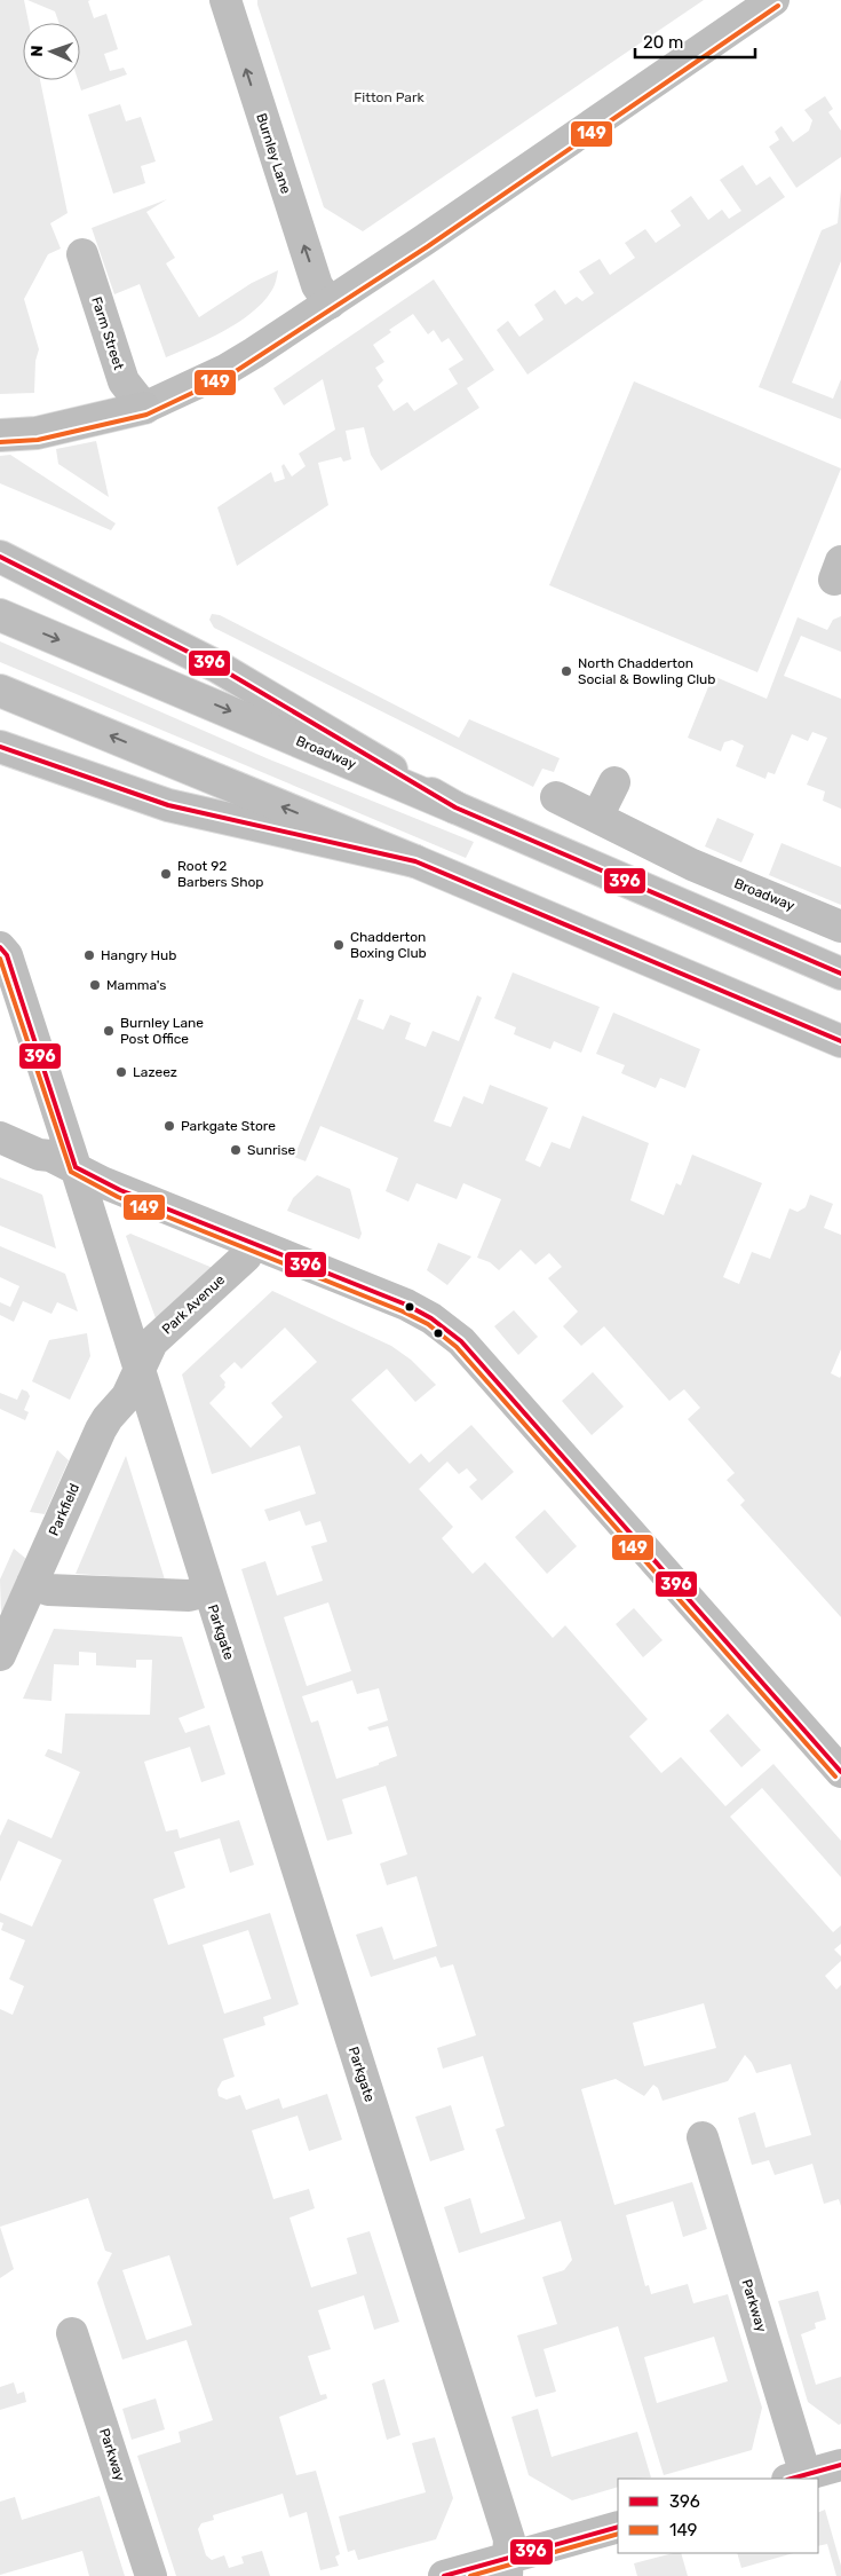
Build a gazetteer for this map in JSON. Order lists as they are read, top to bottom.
{
  "streets": {
    "highway": ["Broadway"],
    "street": [
      "Burnley Lane",
      "Farm Street",
      "Park Avenue",
      "Parkfield",
      "Parkgate",
      "Parkway"
    ]
  },
  "crossings": [
    ["Park Avenue", "Parkfield"],
    ["Park Avenue", "Parkgate"],
    ["Parkfield", "Parkgate"]
  ],
  "one_way": ["Burnley Lane"],
  "parks": ["Fitton Park"],
  "places": [
    "North Chadderton Social & Bowling Club",
    "Root 92 Barbers Shop",
    "Chadderton Boxing Club",
    "Hangry Hub",
    "Mamma's",
    "Burnley Lane Post Office",
    "Lazeez",
    "Parkgate Store",
    "Sunrise"
  ],
  "lines": ["transit line 149", "transit line 396"],
  "legend": ["396", "149"],
  "scale_bar": "20 m",
  "north": "left"
}
